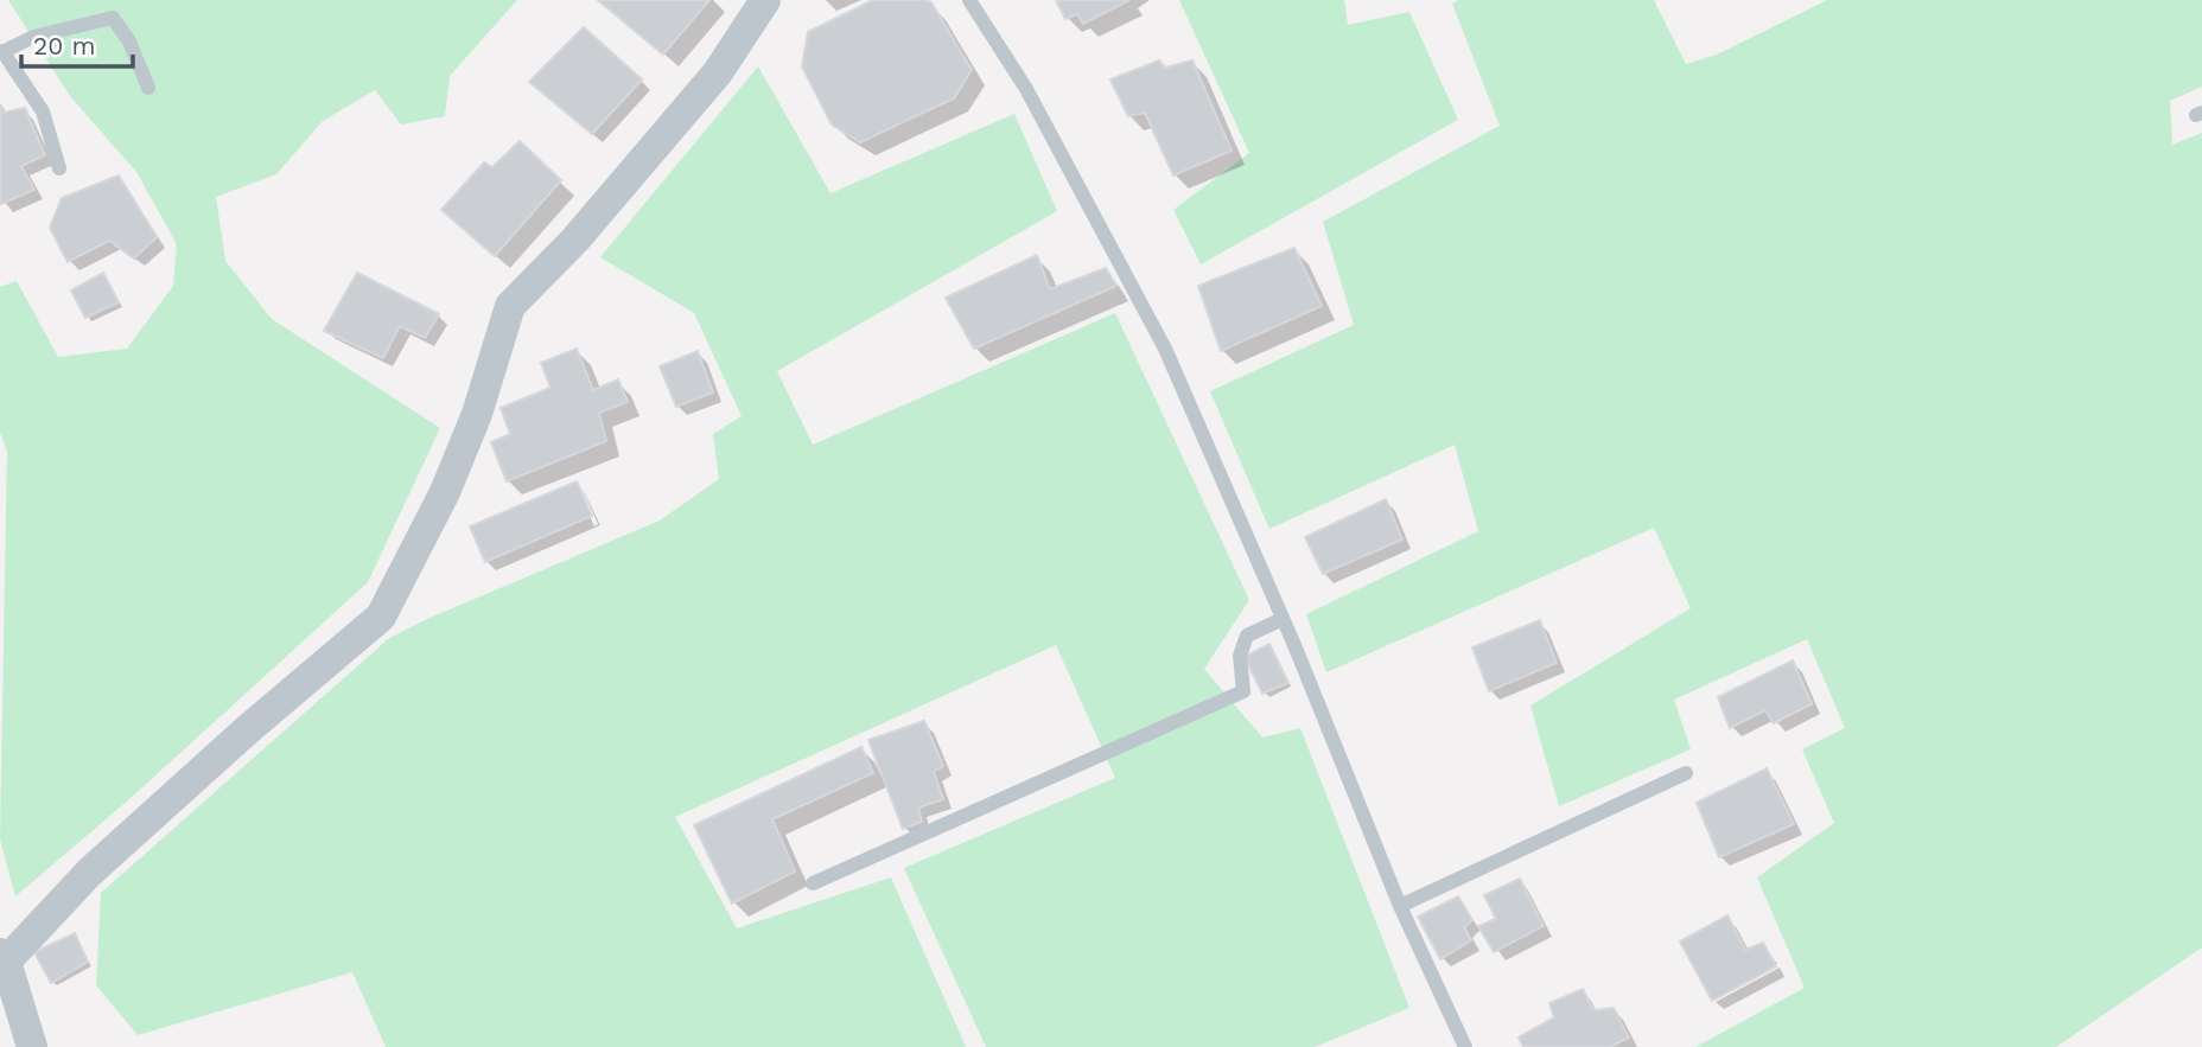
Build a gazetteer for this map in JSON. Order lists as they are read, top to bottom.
{
  "scale_bar": "20 m"
}
